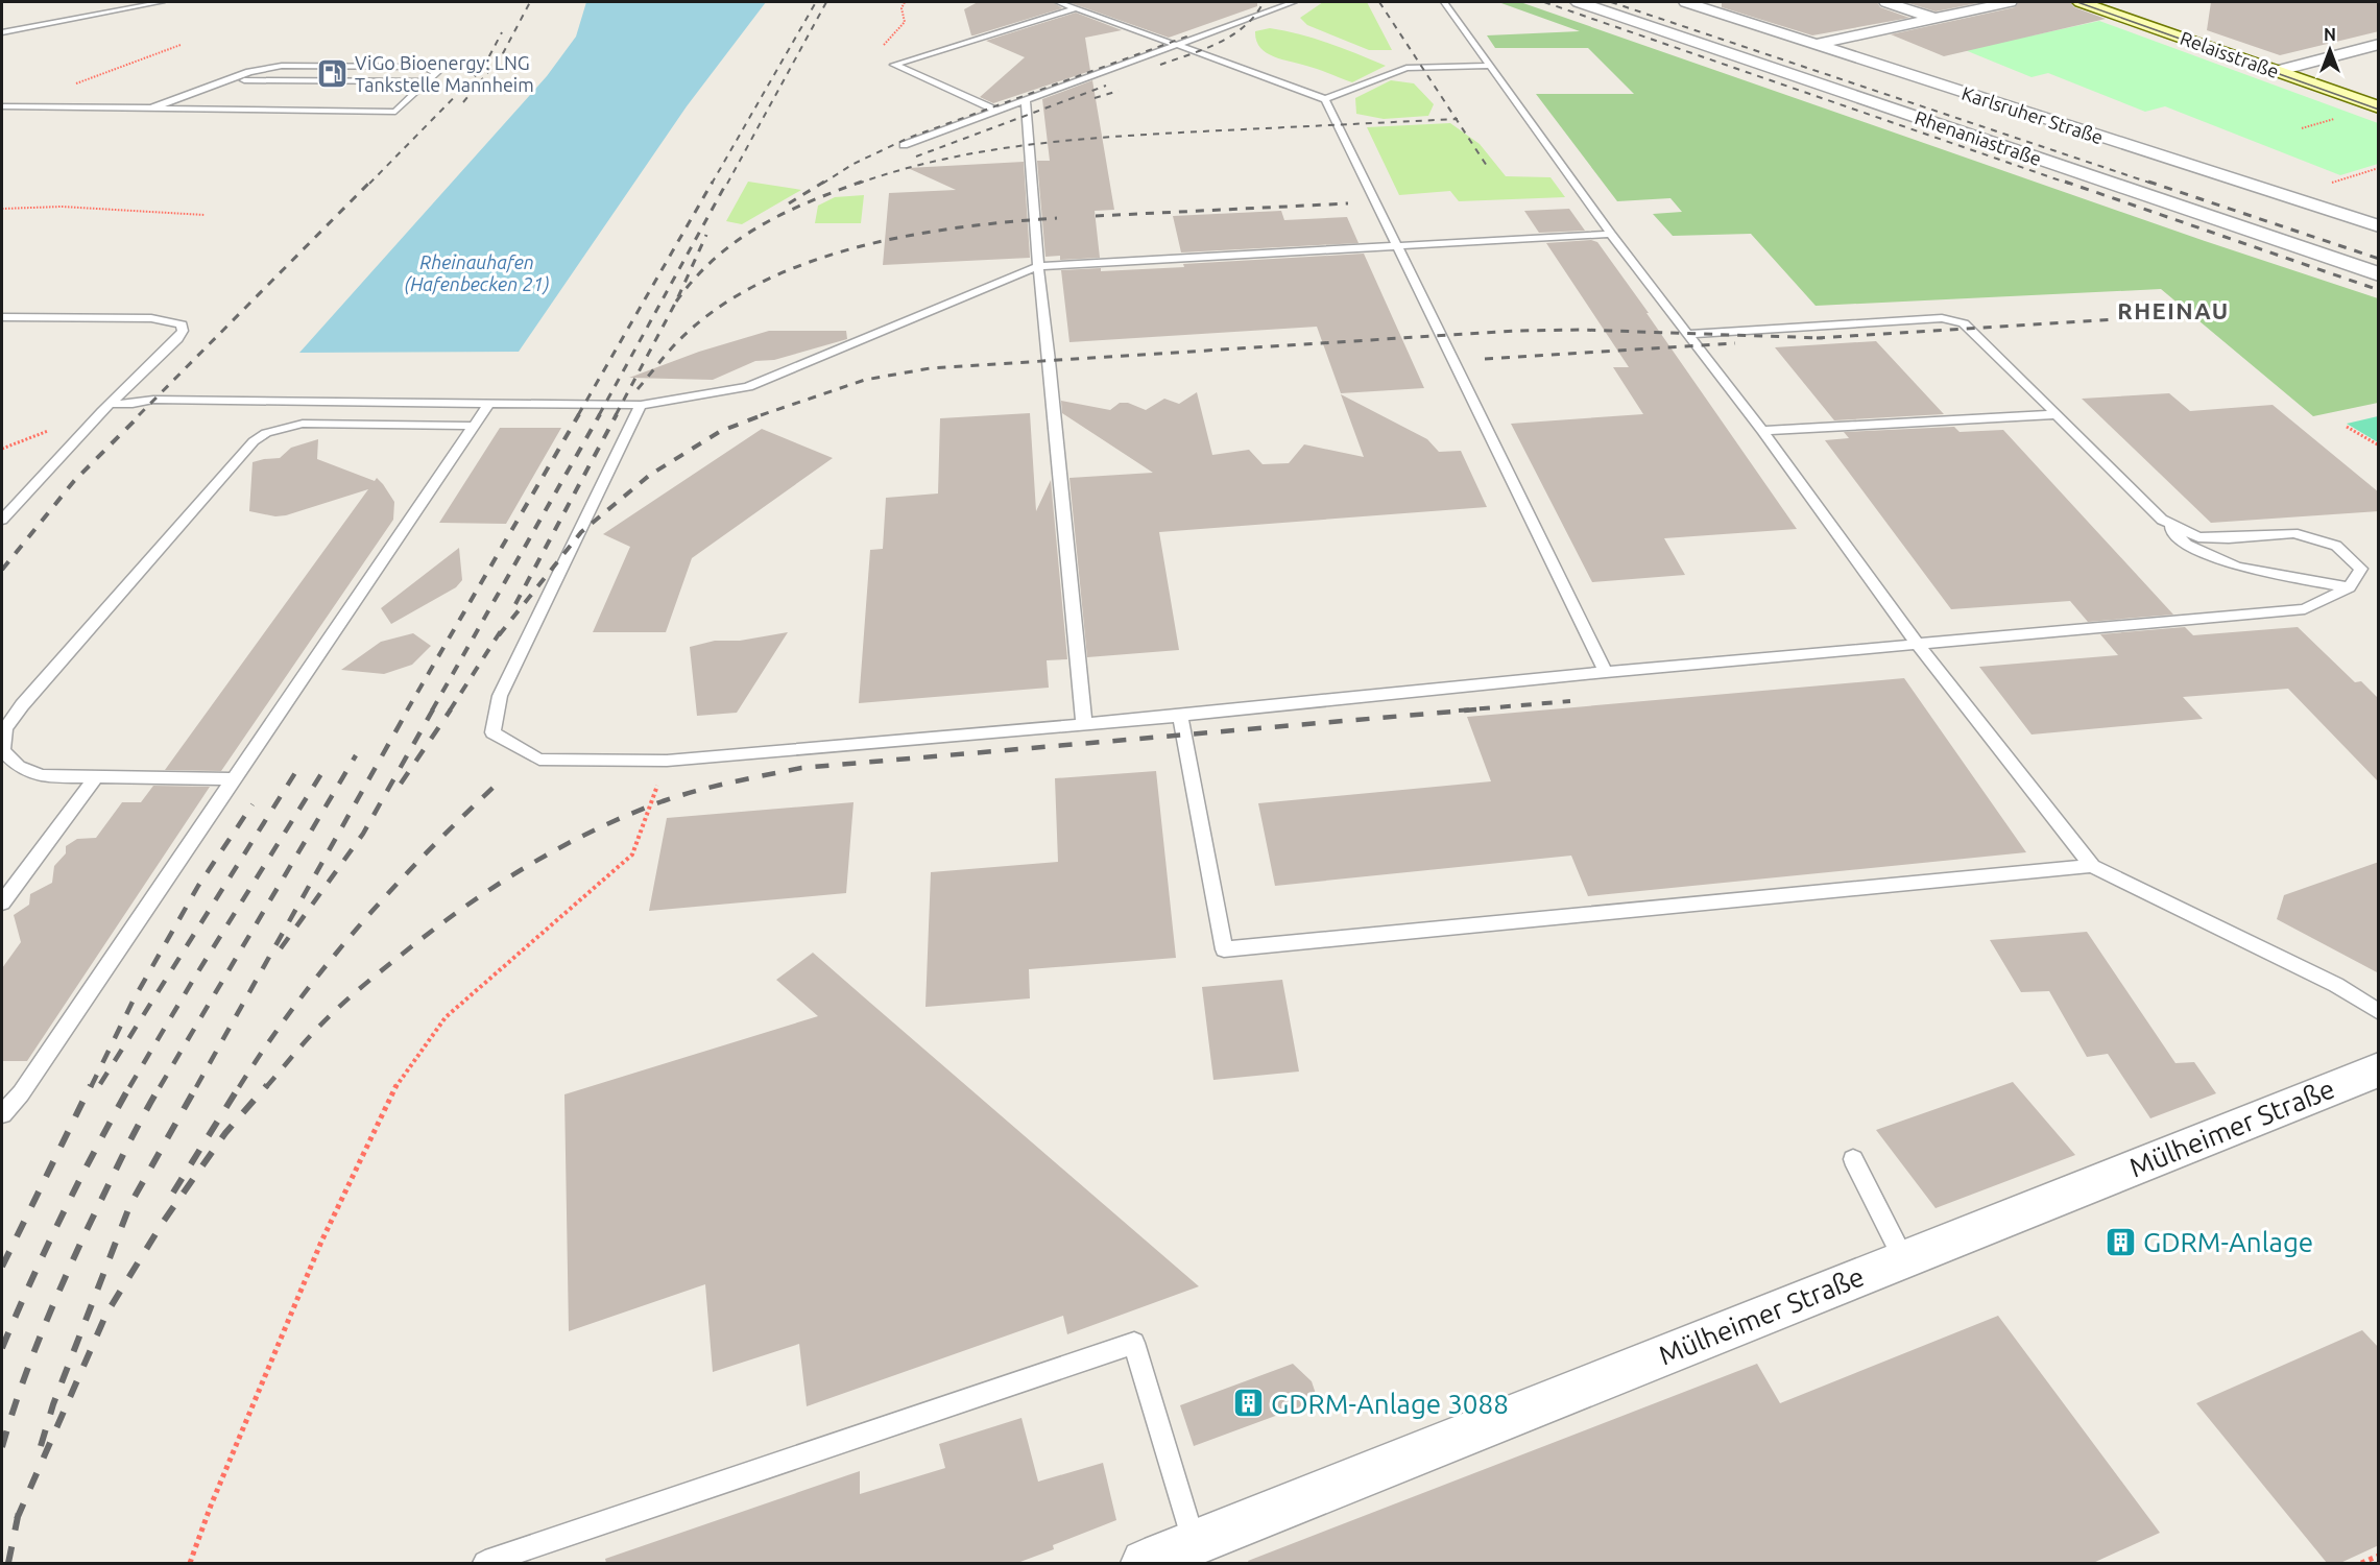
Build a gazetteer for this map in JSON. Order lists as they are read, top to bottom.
{
  "streets": {
    "main road": ["Relaisstraße"],
    "street": ["Karlsruher Straße", "Rhenaniastraße", "Mülheimer Straße"]
  },
  "districts": ["RHEINAU"],
  "water": ["Rheinauhafen (Hafenbecken 21)"],
  "places": {
    "fuel station": ["ViGo Bioenergy: LNG Tankstelle Mannheim"],
    "building": ["GDRM-Anlage", "GDRM-Anlage 3088"]
  },
  "north": "top"
}
